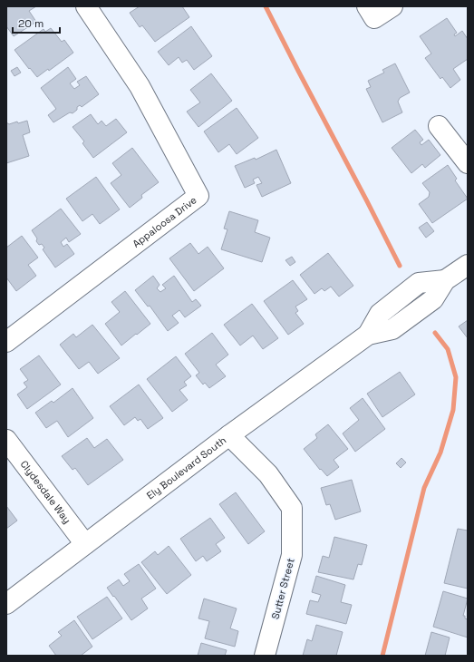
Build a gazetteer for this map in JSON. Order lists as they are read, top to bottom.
{
  "streets": {
    "street": [
      "Appaloosa Drive",
      "Ely Boulevard South",
      "Clydesdale Way",
      "Sutter Street"
    ]
  },
  "crossings": [
    ["Ely Boulevard South", "Clydesdale Way"],
    ["Ely Boulevard South", "Sutter Street"]
  ],
  "scale_bar": "20 m"
}
